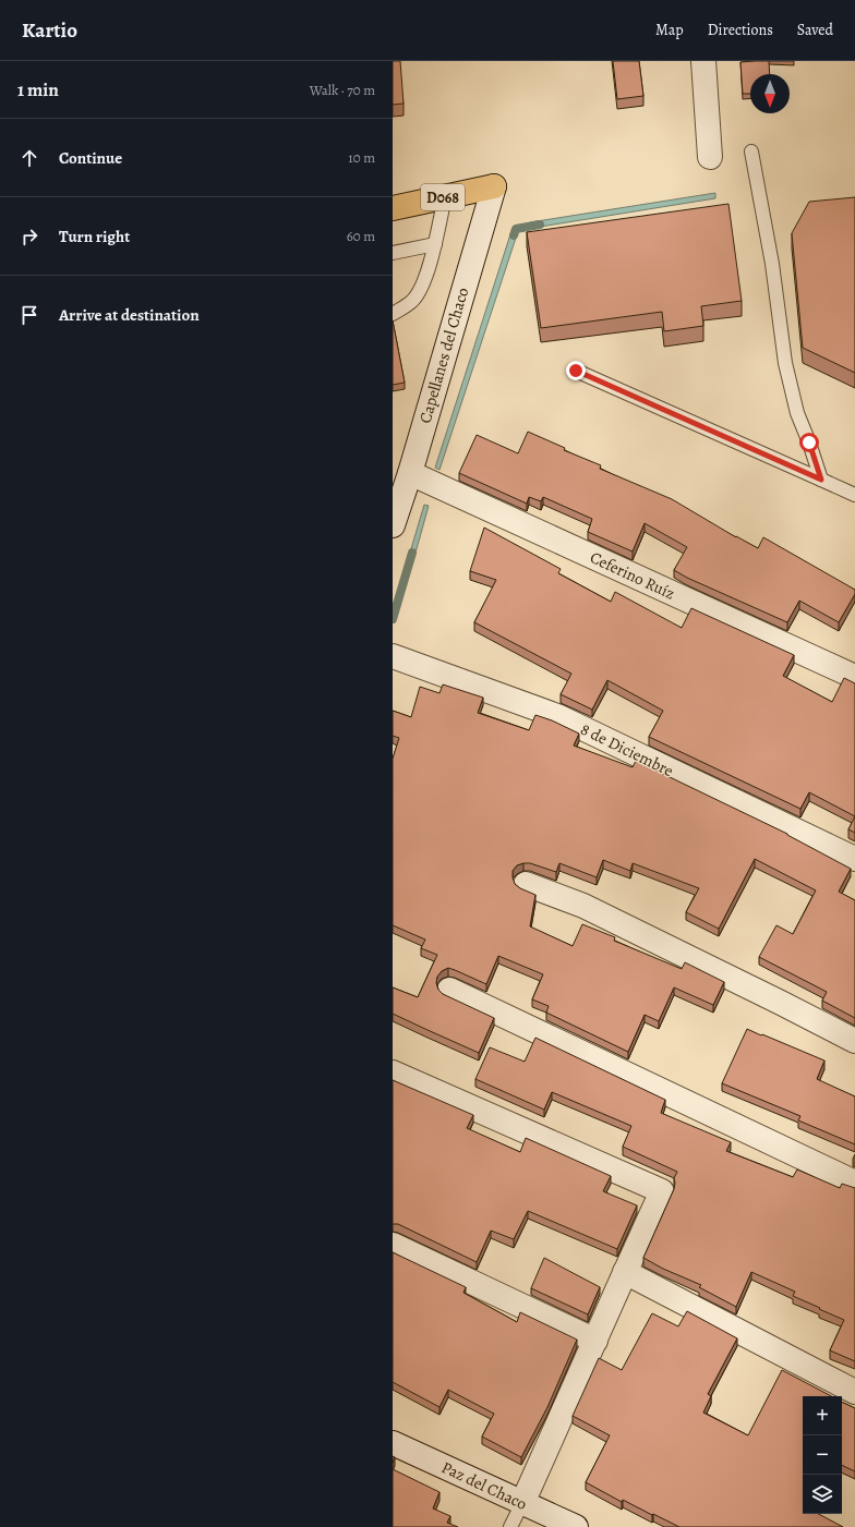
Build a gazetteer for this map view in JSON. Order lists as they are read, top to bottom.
{
  "streets": {
    "main road": ["D068"],
    "street": [
      "Capellanes del Chaco",
      "Ceferino Ruíz",
      "8 de Diciembre",
      "Paz del Chaco"
    ]
  },
  "crossings": [
    ["D068", "Capellanes del Chaco"],
    ["Capellanes del Chaco", "Ceferino Ruíz"]
  ],
  "north": "bottom",
  "page": {
    "header": "Kartio",
    "nav": ["Map", "Directions", "Saved"],
    "heading": ["1 min", "Walk · 70 m"],
    "list": [
      ["Continue", "10 m"],
      ["Turn right", "60 m"],
      "Arrive at destination"
    ],
    "map_buttons": ["+", "−"]
  }
}
